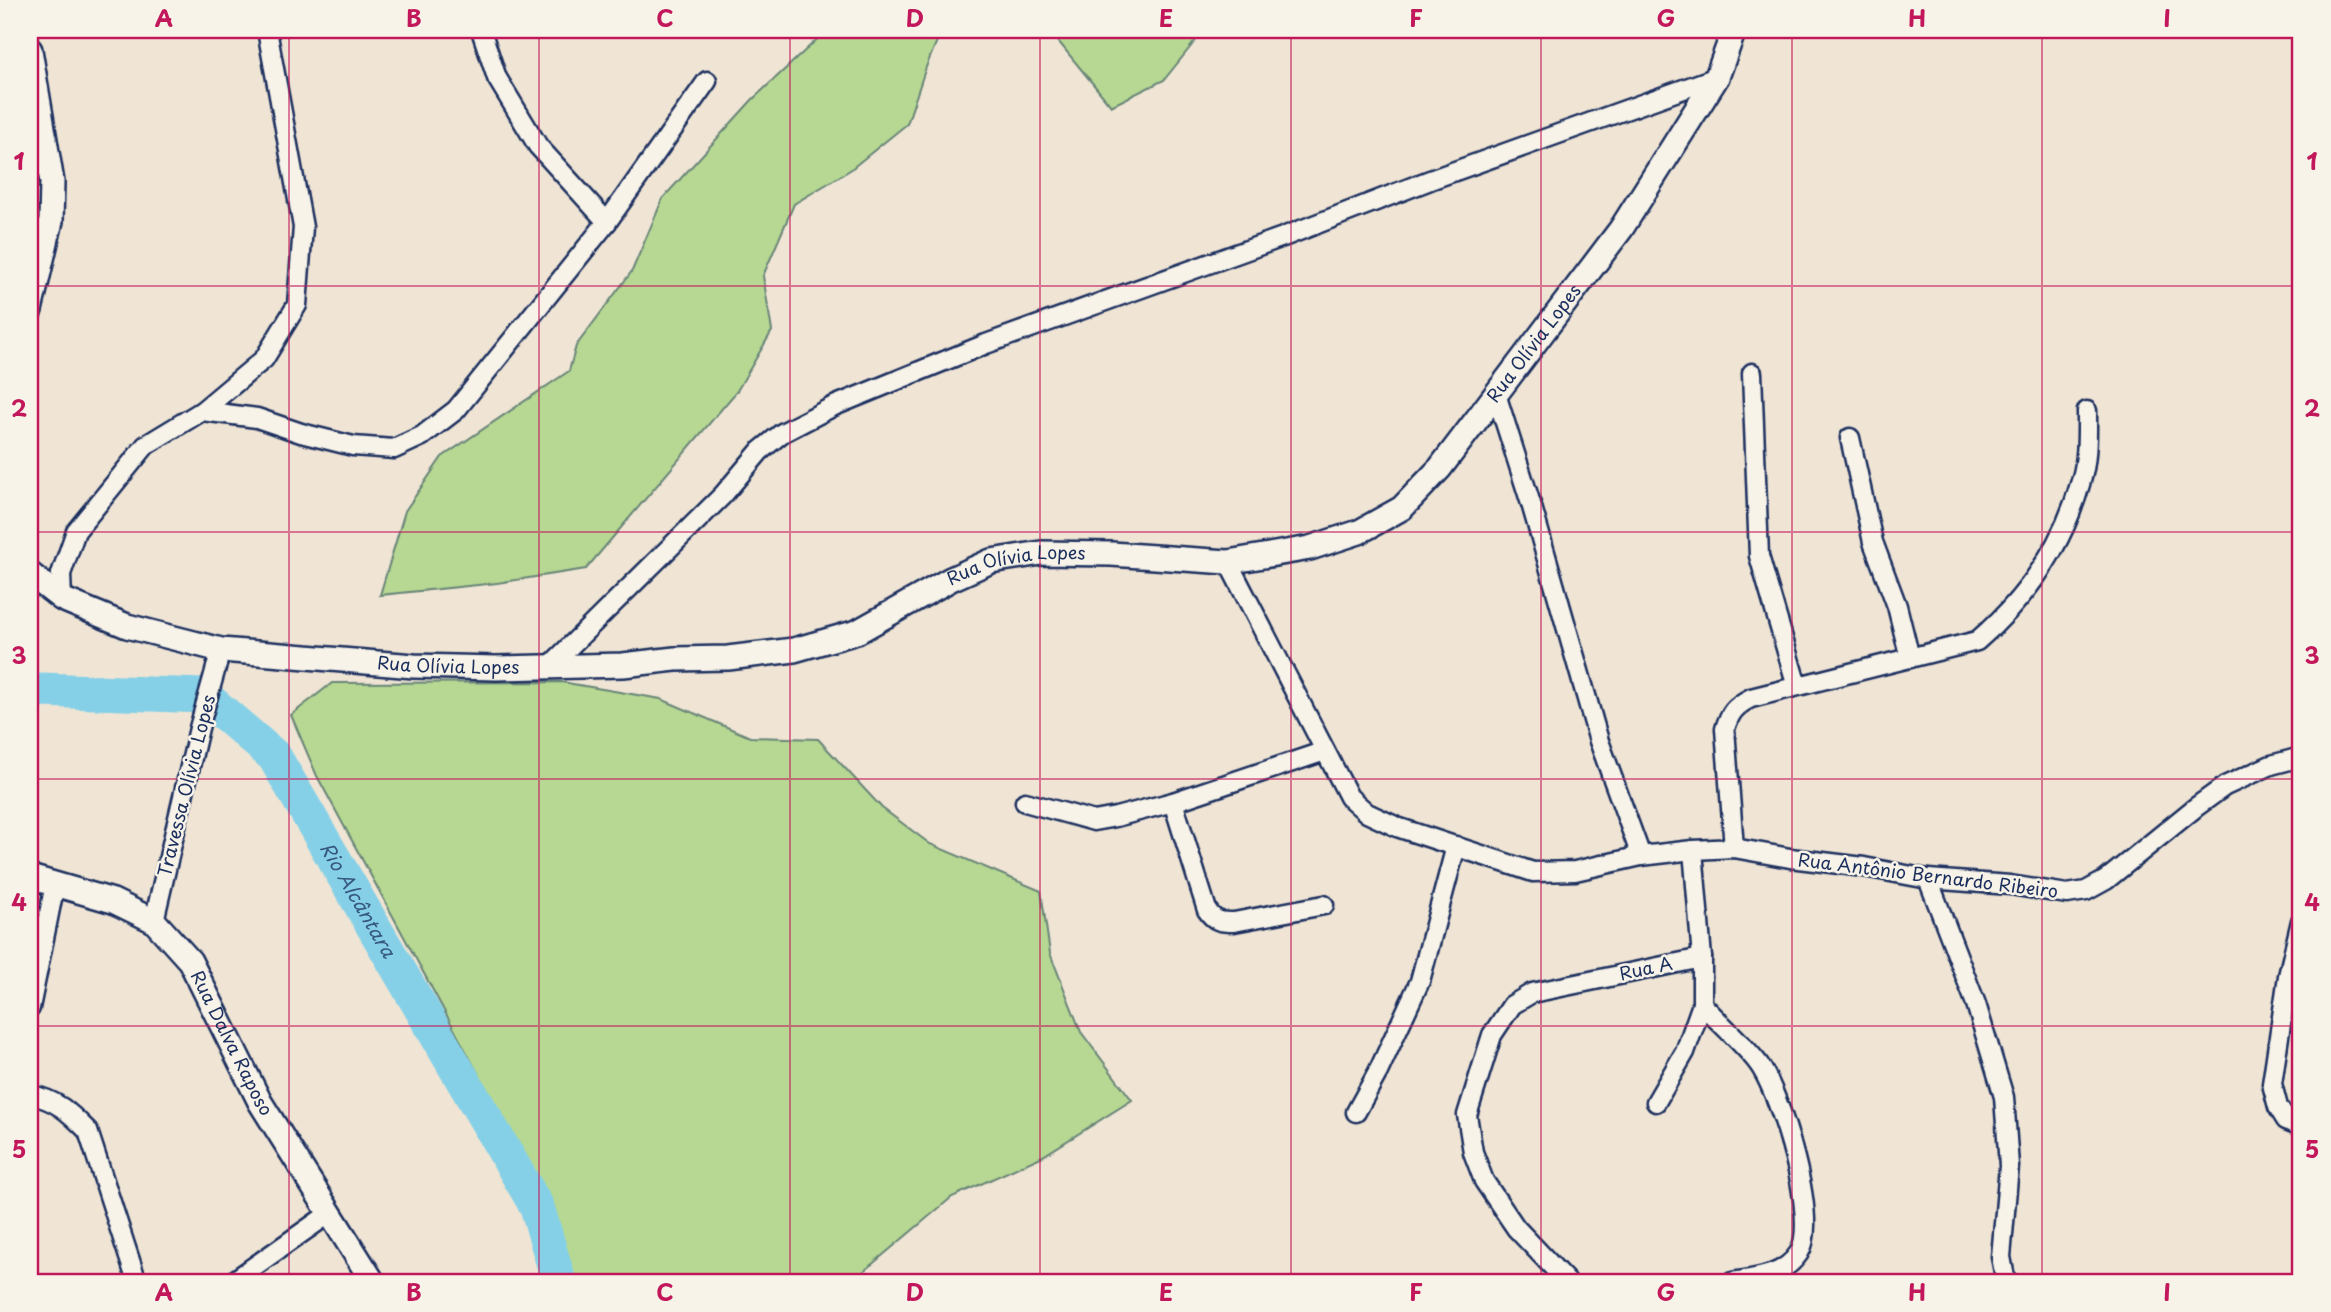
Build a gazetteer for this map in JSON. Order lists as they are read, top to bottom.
{
  "streets": {
    "street": [
      "Rua Olívia Lopes",
      "Travessa Olívia Lopes",
      "Rua Antônio Bernardo Ribeiro",
      "Rua A",
      "Rua Dalva Raposo"
    ]
  },
  "crossings": [
    ["Rua Olívia Lopes", "Travessa Olívia Lopes"],
    ["Rua Olívia Lopes", "Rua Antônio Bernardo Ribeiro"],
    ["Travessa Olívia Lopes", "Rua Dalva Raposo"]
  ],
  "water": ["Rio Alcântara"],
  "grid": {
    "columns": [
      "A",
      "B",
      "C",
      "D",
      "E",
      "F",
      "G",
      "H",
      "I"
    ],
    "rows": [
      "1",
      "2",
      "3",
      "4",
      "5"
    ]
  }
}
